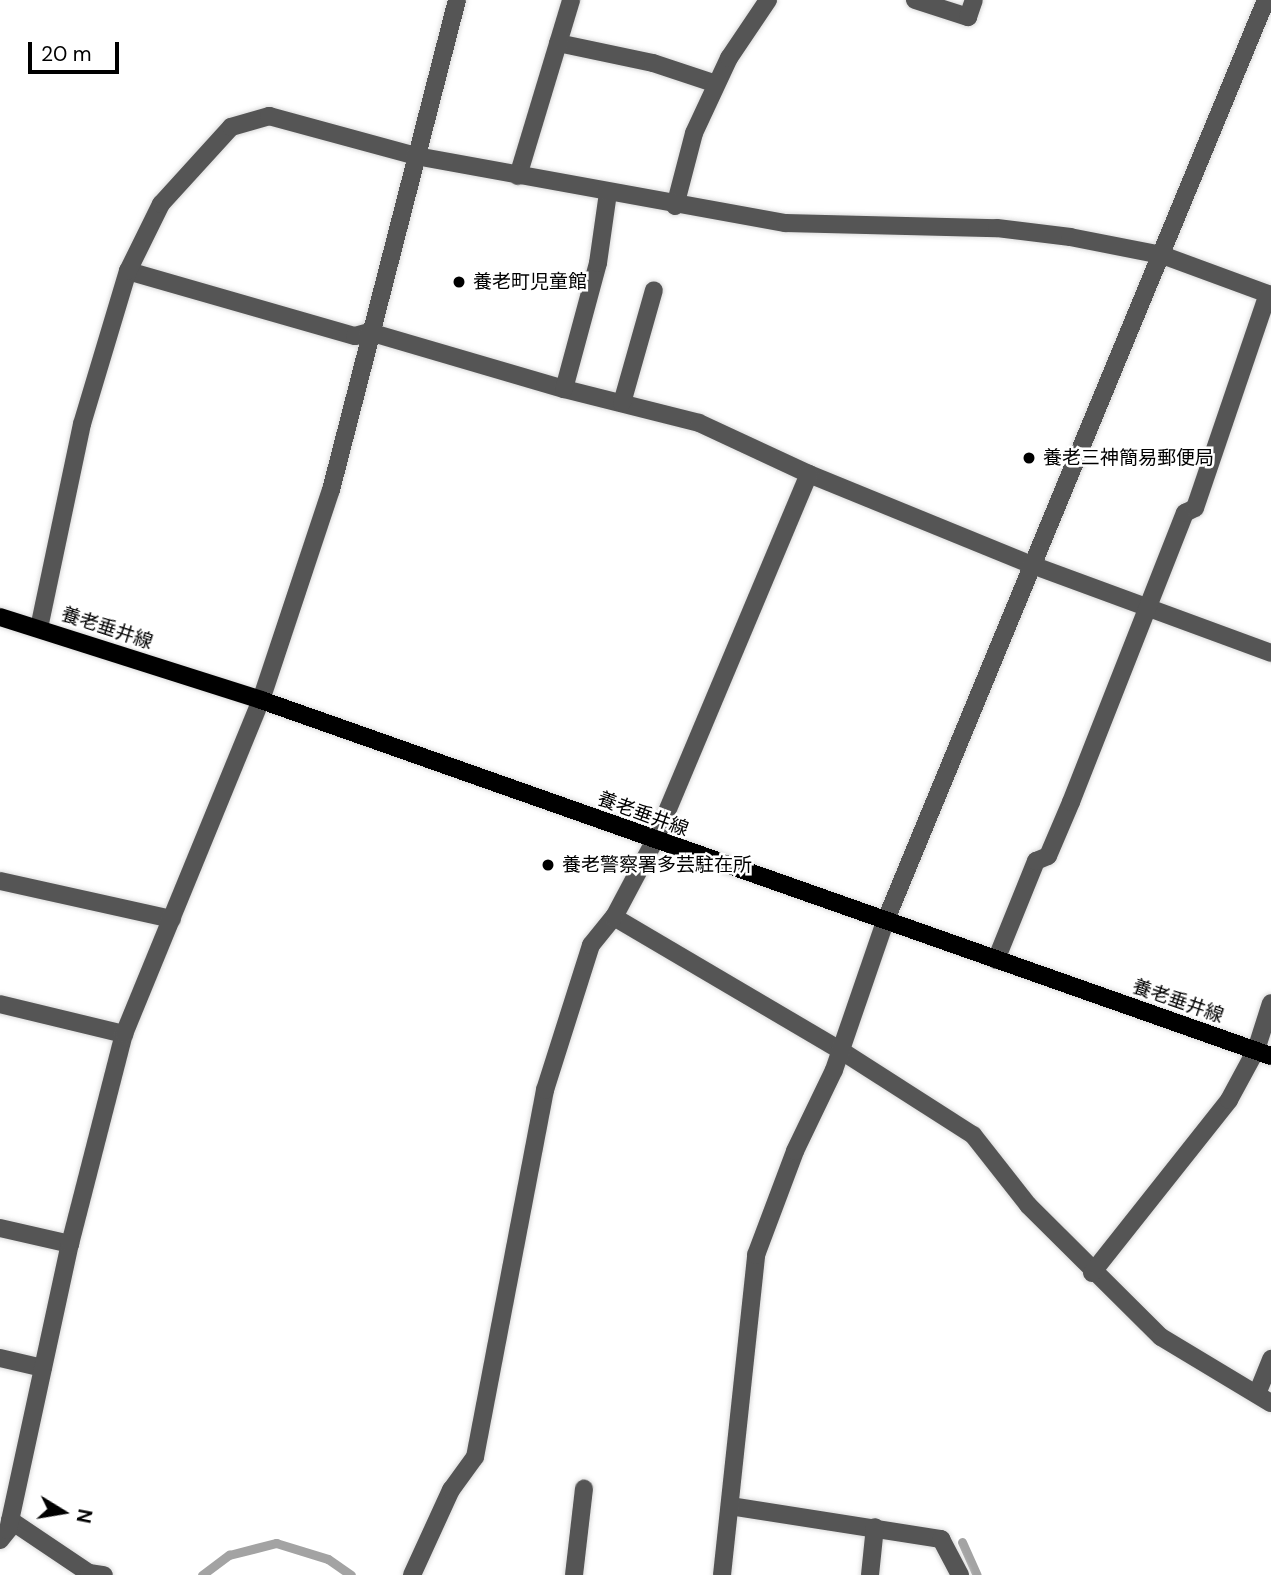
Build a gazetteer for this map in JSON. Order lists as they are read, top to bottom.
{
  "streets": {
    "main road": ["養老垂井線"]
  },
  "places": ["養老町児童館", "養老三神簡易郵便局", "養老警察署多芸駐在所"],
  "scale_bar": "20 m",
  "north": "right"
}
